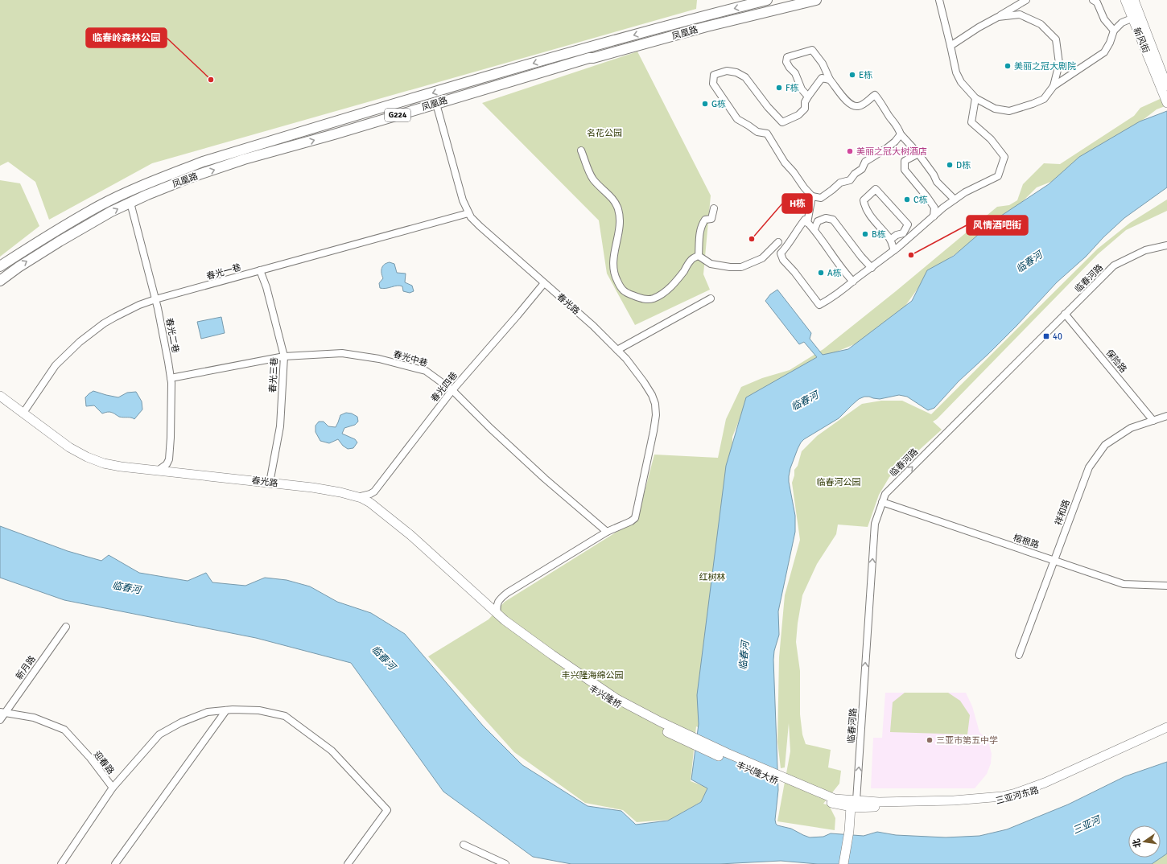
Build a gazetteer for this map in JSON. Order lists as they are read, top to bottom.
{
  "streets": {
    "highway": ["凤凰路", "G224"],
    "main road": [
      "新风街",
      "春光路",
      "丰兴隆桥",
      "丰兴隆大桥",
      "三亚河东路"
    ],
    "street": [
      "春光一巷",
      "临春河路",
      "春光二巷",
      "春光中巷",
      "保险路",
      "春光三巷",
      "春光四巷",
      "祥和路",
      "榕根路",
      "新月路",
      "迎春路"
    ]
  },
  "crossings": [
    ["凤凰路", "春光路"],
    ["凤凰路", "春光二巷"],
    ["春光一巷", "春光路"],
    ["春光一巷", "春光二巷"],
    ["春光一巷", "春光三巷"],
    ["临春河路", "保险路"],
    ["临春河路", "榕根路"],
    ["临春河路", "丰兴隆大桥"],
    ["临春河路", "三亚河东路"],
    ["春光路", "春光二巷"],
    ["春光路", "春光中巷"],
    ["春光路", "春光三巷"],
    ["春光路", "春光四巷"],
    ["春光路", "丰兴隆桥"],
    ["春光二巷", "春光中巷"],
    ["春光中巷", "春光三巷"],
    ["春光中巷", "春光四巷"],
    ["保险路", "祥和路"],
    ["祥和路", "榕根路"],
    ["新月路", "迎春路"],
    ["丰兴隆桥", "丰兴隆大桥"],
    ["丰兴隆大桥", "三亚河东路"]
  ],
  "one_way": ["临春河路"],
  "water": ["临春河", "三亚河"],
  "parks": [
    "名花公园",
    "临春河公园",
    "红树林",
    "丰兴隆海绵公园"
  ],
  "places": {
    "other": [
      "美丽之冠大剧院",
      "E栋",
      "临春岭森林公园",
      "F栋",
      "G栋",
      "美丽之冠大树酒店",
      "D栋",
      "C栋",
      "B栋",
      "H栋",
      "风情酒吧街",
      "A栋",
      "三亚市第五中学"
    ],
    "transit": ["40"]
  },
  "north": "left"
}
